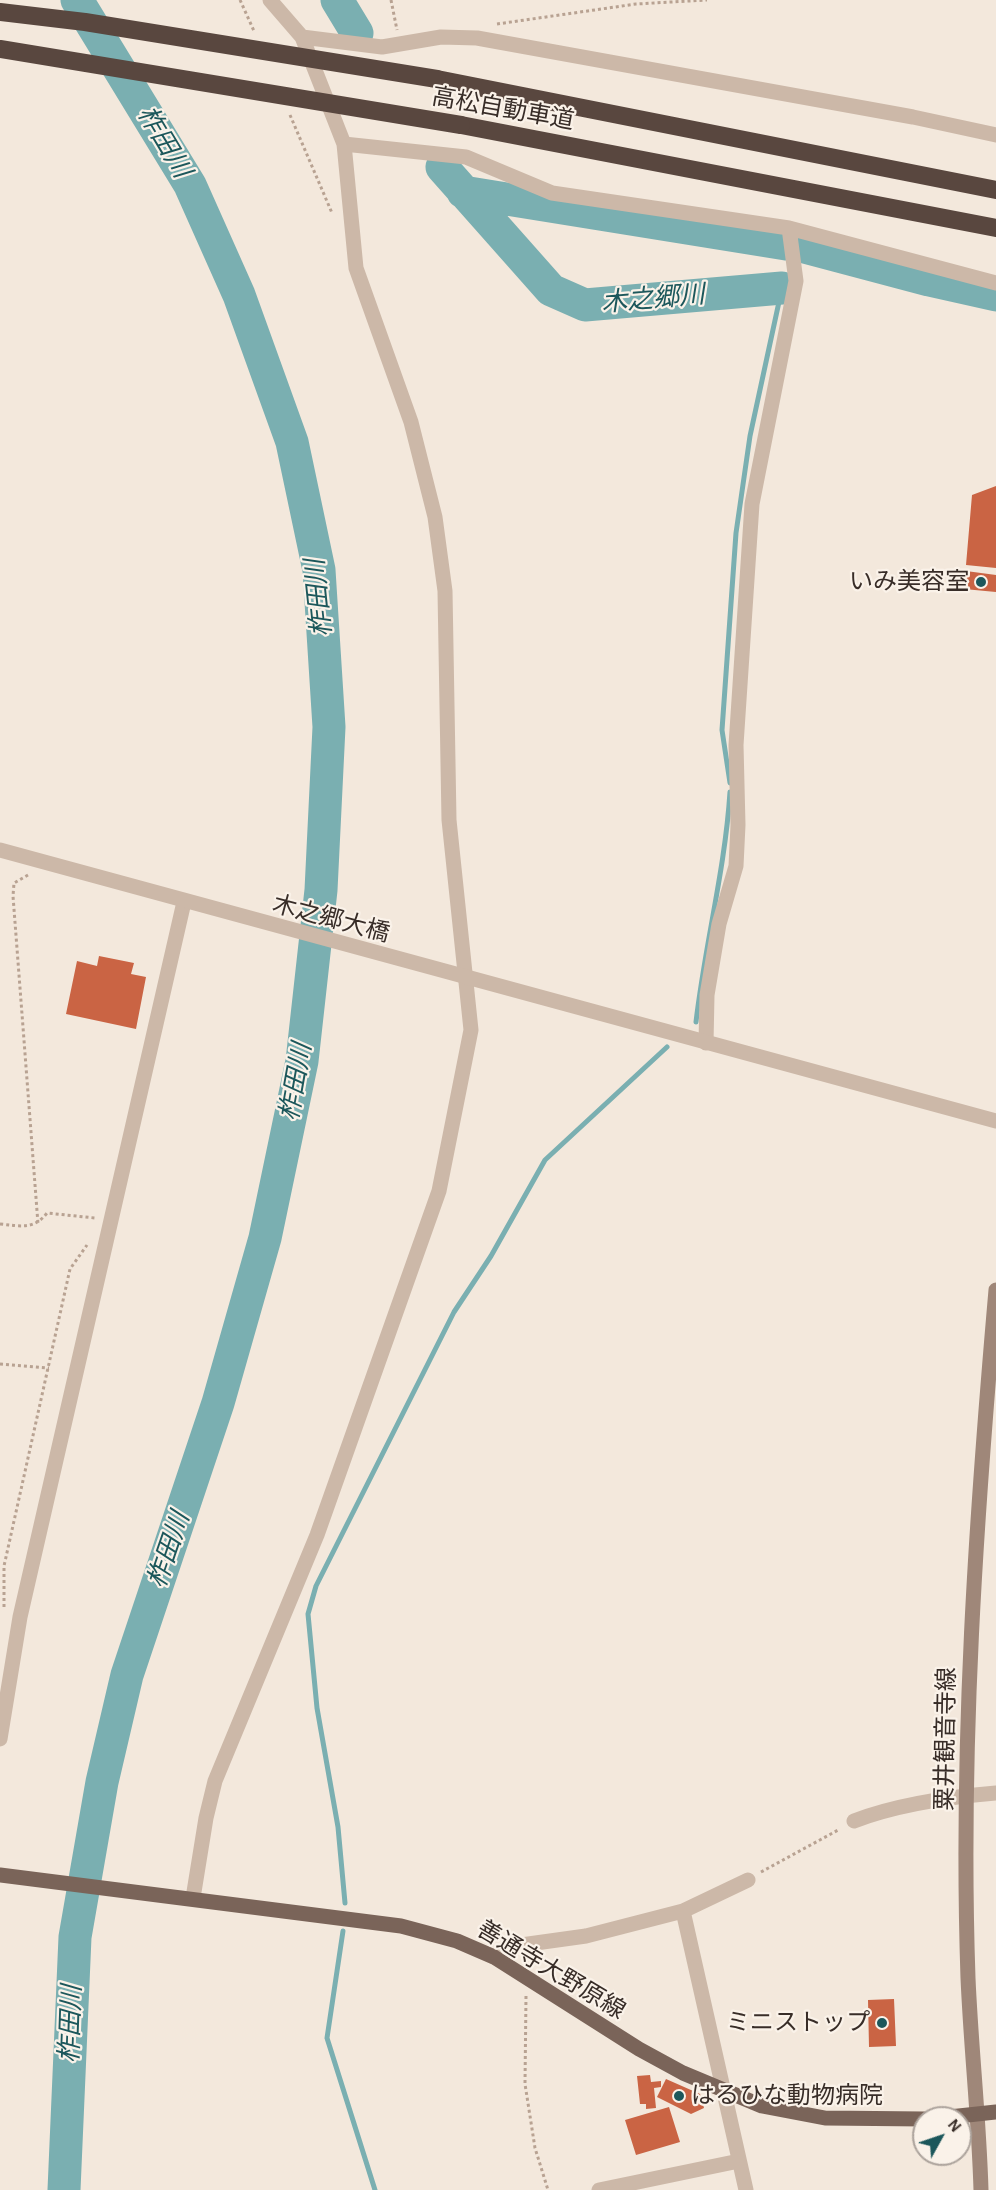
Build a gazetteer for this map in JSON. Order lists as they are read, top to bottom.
{
  "streets": {
    "highway": ["高松自動車道"],
    "main road": ["粟井観音寺線", "善通寺大野原線"],
    "street": ["木之郷大橋"]
  },
  "water": ["柞田川", "木之郷川"],
  "places": ["いみ美容室", "ミニストップ", "はるひな動物病院"],
  "north": "top right"
}
